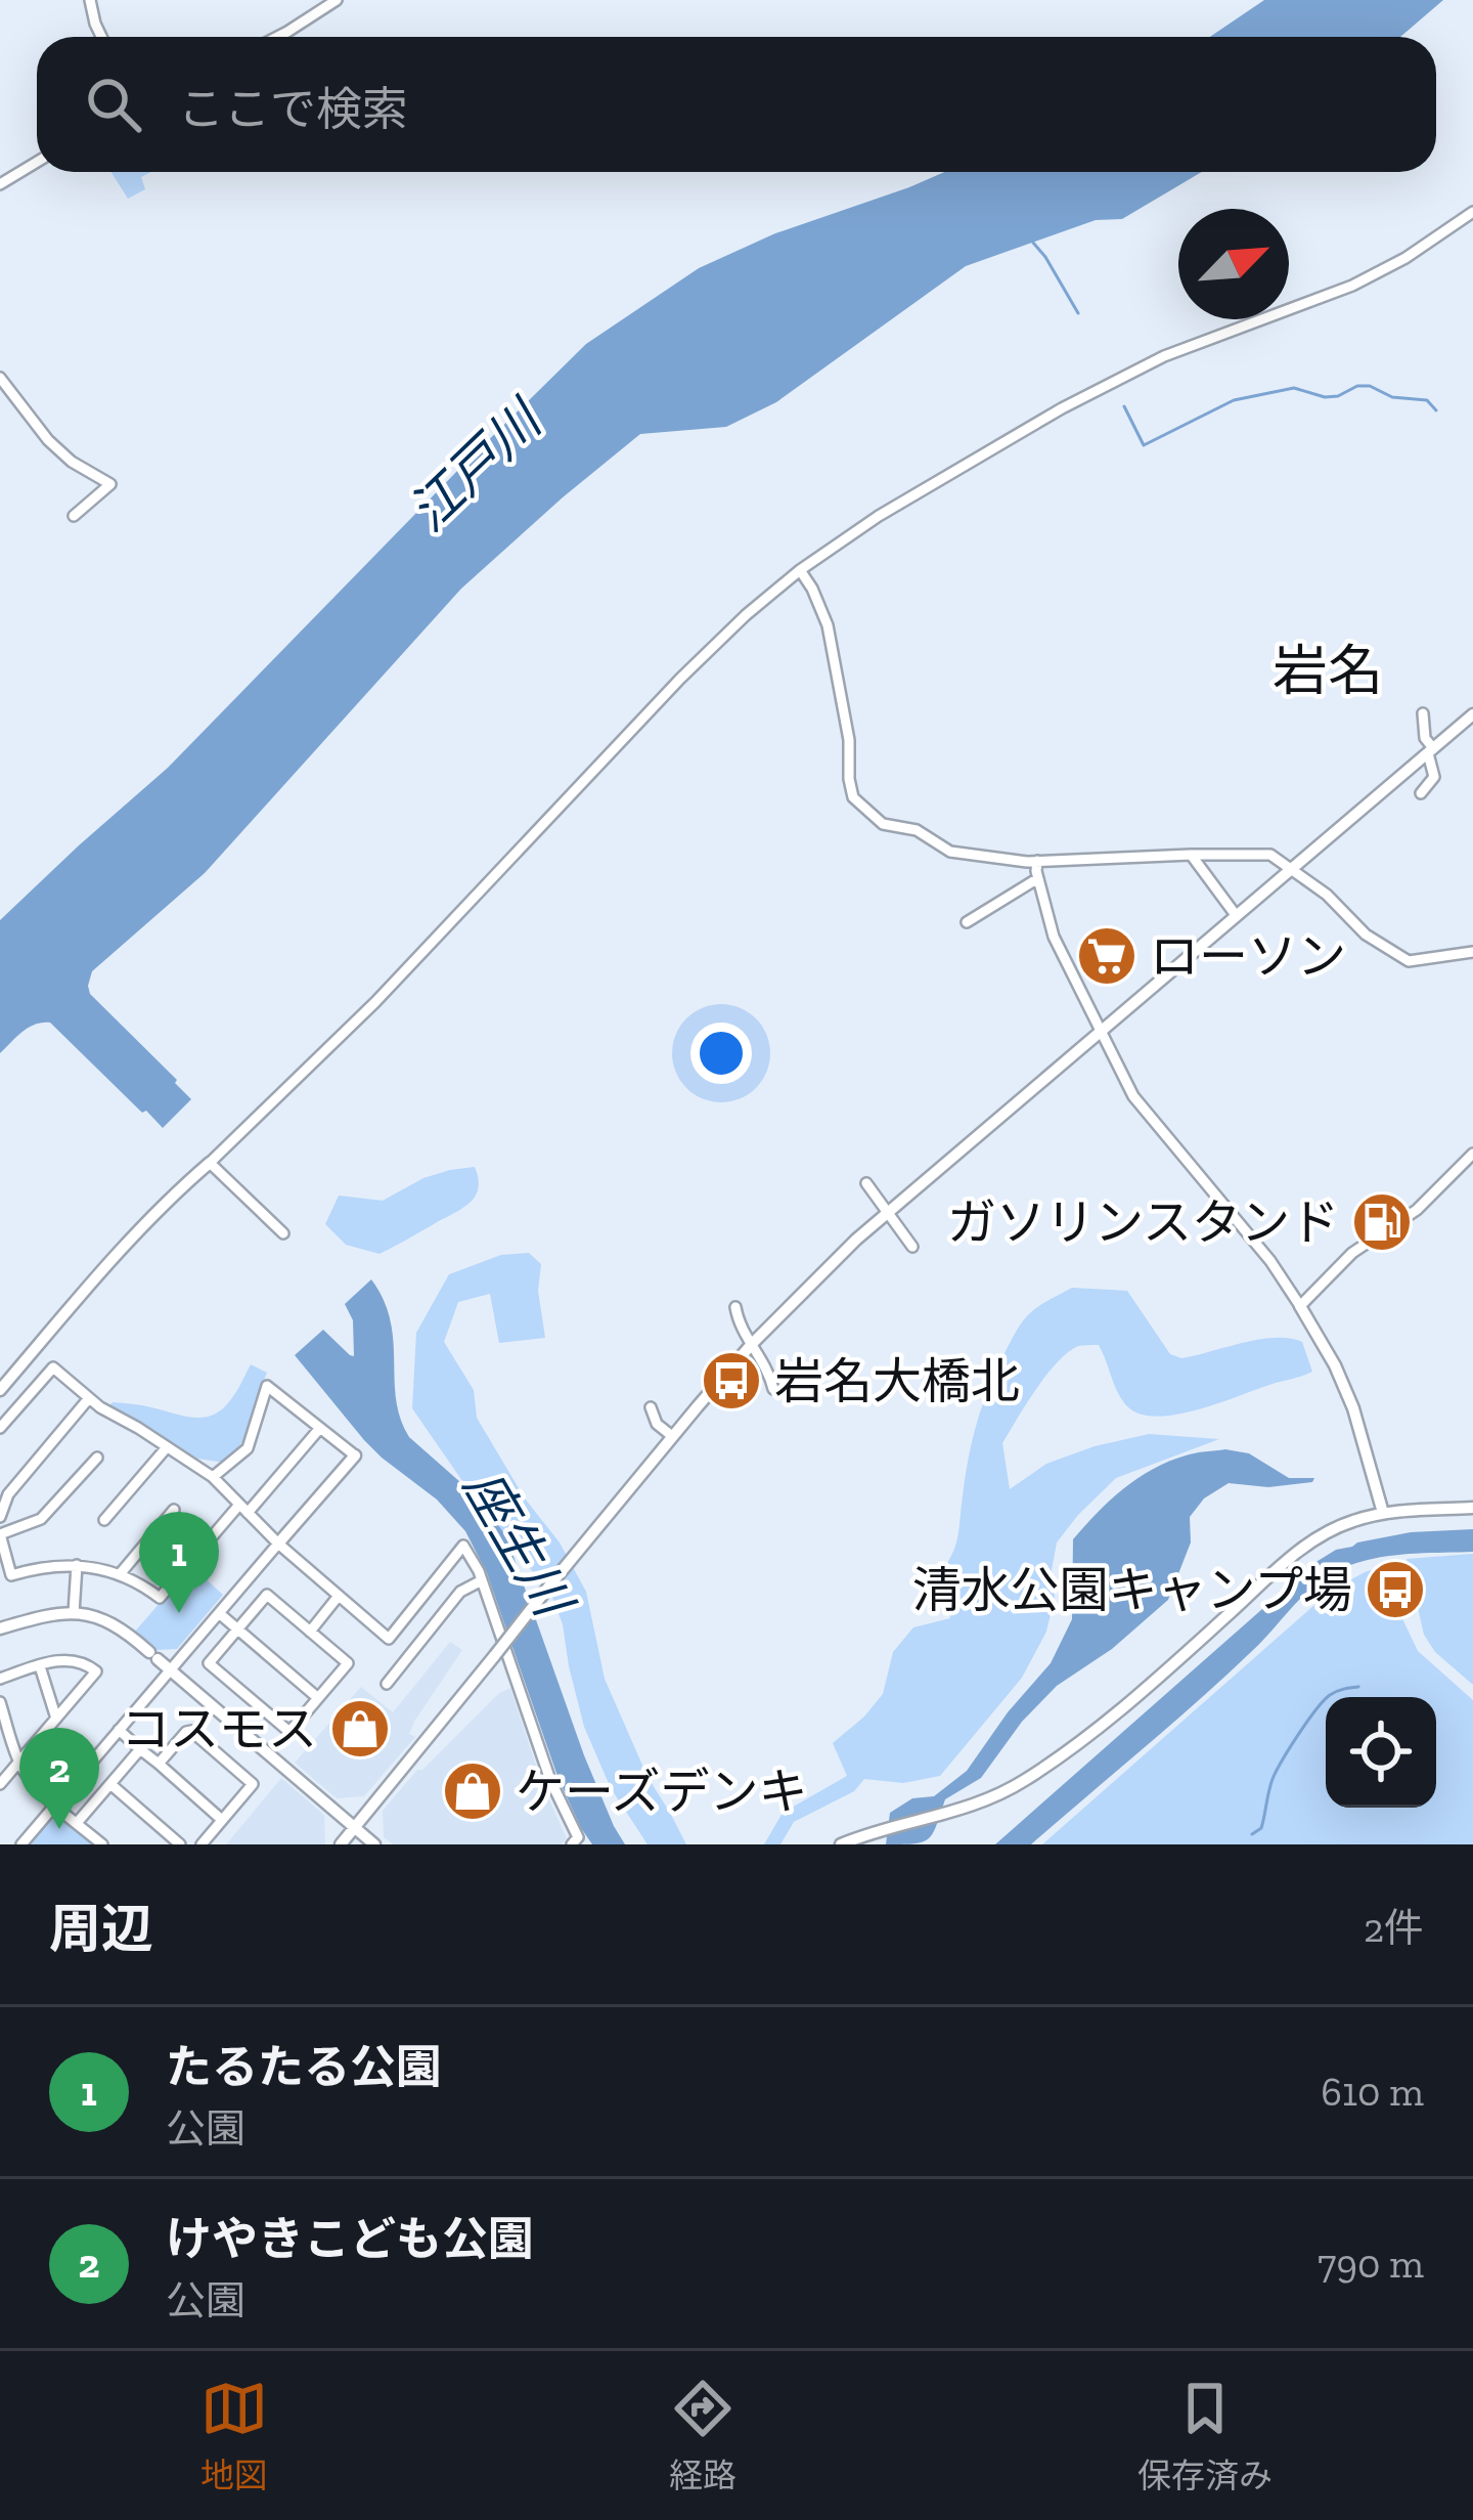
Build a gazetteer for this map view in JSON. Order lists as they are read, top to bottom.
{
  "districts": ["岩名"],
  "water": ["江戸川", "座生川"],
  "places": {
    "supermarket": ["ローソン"],
    "fuel station": ["ガソリンスタンド"],
    "bus stop": ["岩名大橋北", "清水公園キャンプ場"],
    "shop": ["コスモス", "ケーズデンキ"]
  },
  "north": "top right",
  "page": {
    "search": "ここで検索",
    "pins": ["1", "2"],
    "heading": ["周辺", "2件"],
    "list": [
      {
        "mark": "1",
        "name": "たるたる公園",
        "note": "公園",
        "value": "610 m"
      },
      {
        "mark": "2",
        "name": "けやきこども公園",
        "note": "公園",
        "value": "790 m"
      }
    ],
    "nav": ["地図", "経路", "保存済み"]
  }
}
